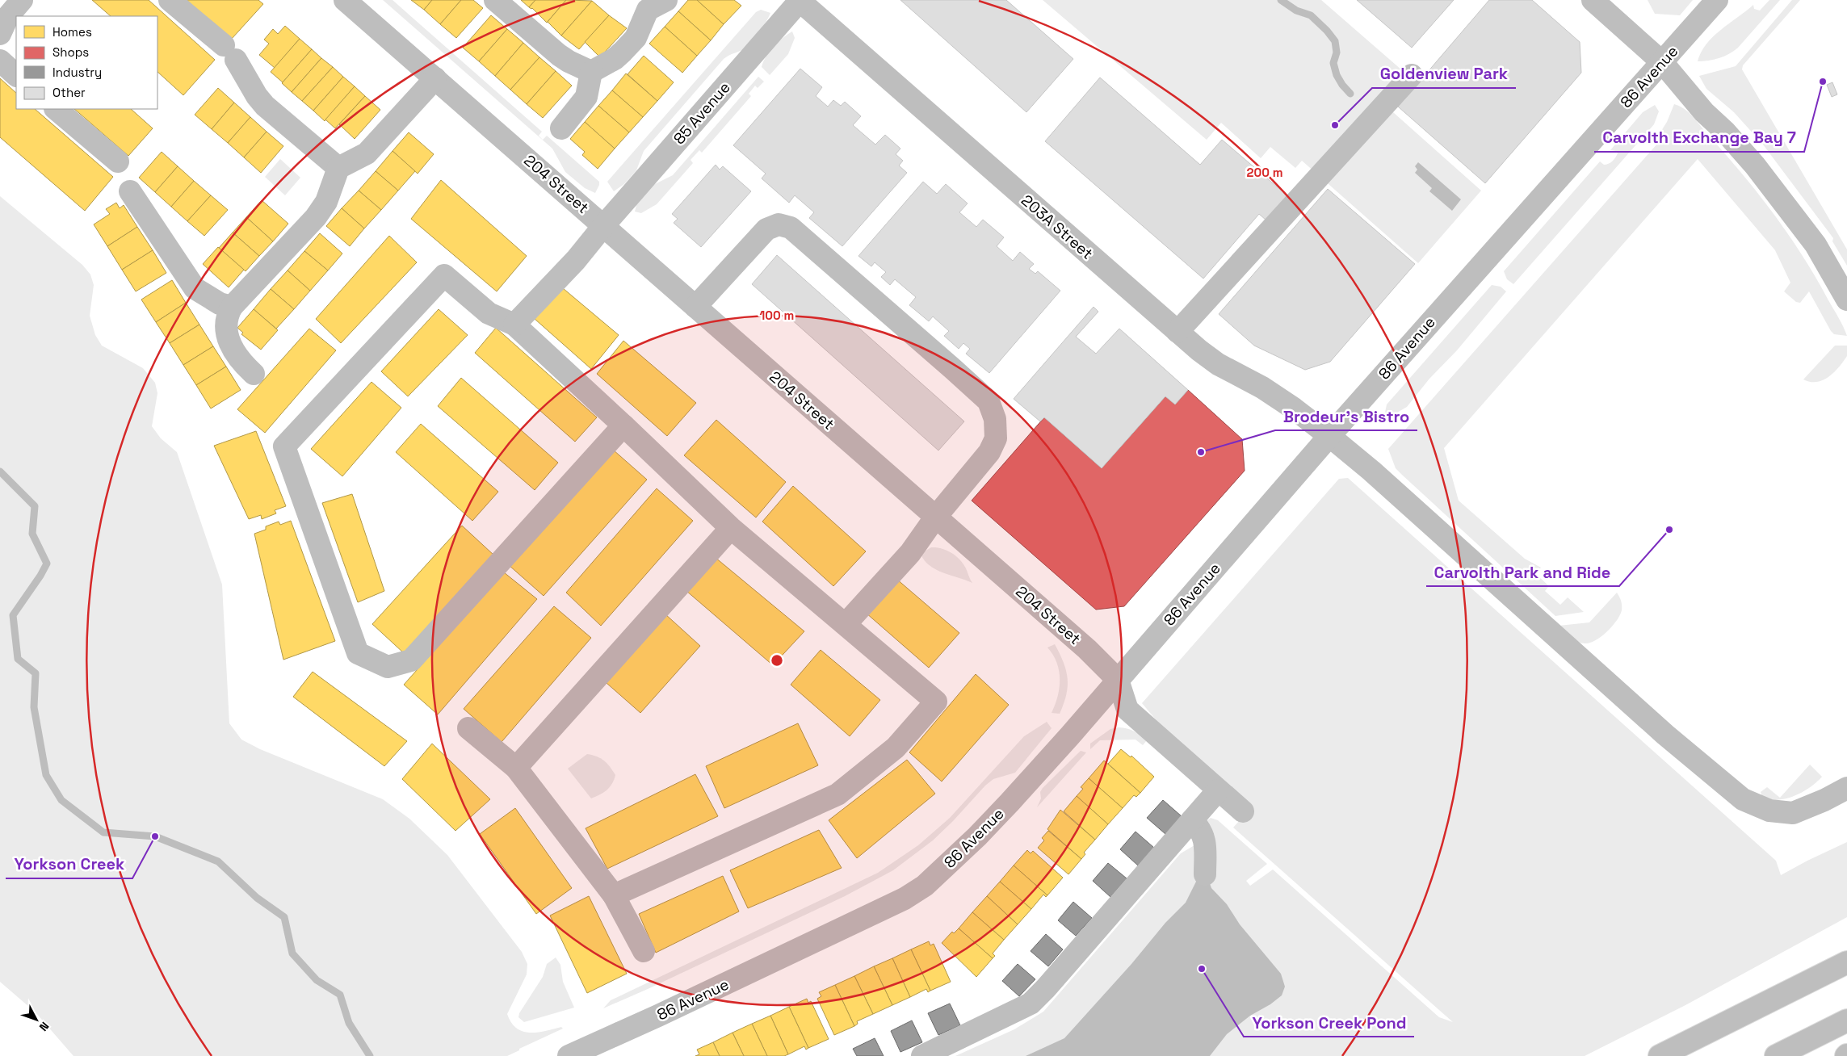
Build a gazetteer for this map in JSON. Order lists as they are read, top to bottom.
{
  "streets": {
    "main road": [
      "86 Avenue",
      "85 Avenue",
      "204 Street",
      "203A Street"
    ]
  },
  "crossings": [
    ["86 Avenue", "204 Street"],
    ["86 Avenue", "203A Street"],
    ["85 Avenue", "204 Street"],
    ["85 Avenue", "203A Street"]
  ],
  "places": [
    "Carvolth Exchange Bay 7",
    "Goldenview Park",
    "Brodeur's Bistro",
    "Carvolth Park and Ride",
    "Yorkson Creek",
    "Yorkson Creek Pond"
  ],
  "legend": [
    "Homes",
    "Shops",
    "Industry",
    "Other"
  ],
  "north": "bottom right",
  "rings": ["200 m", "100 m"]
}
